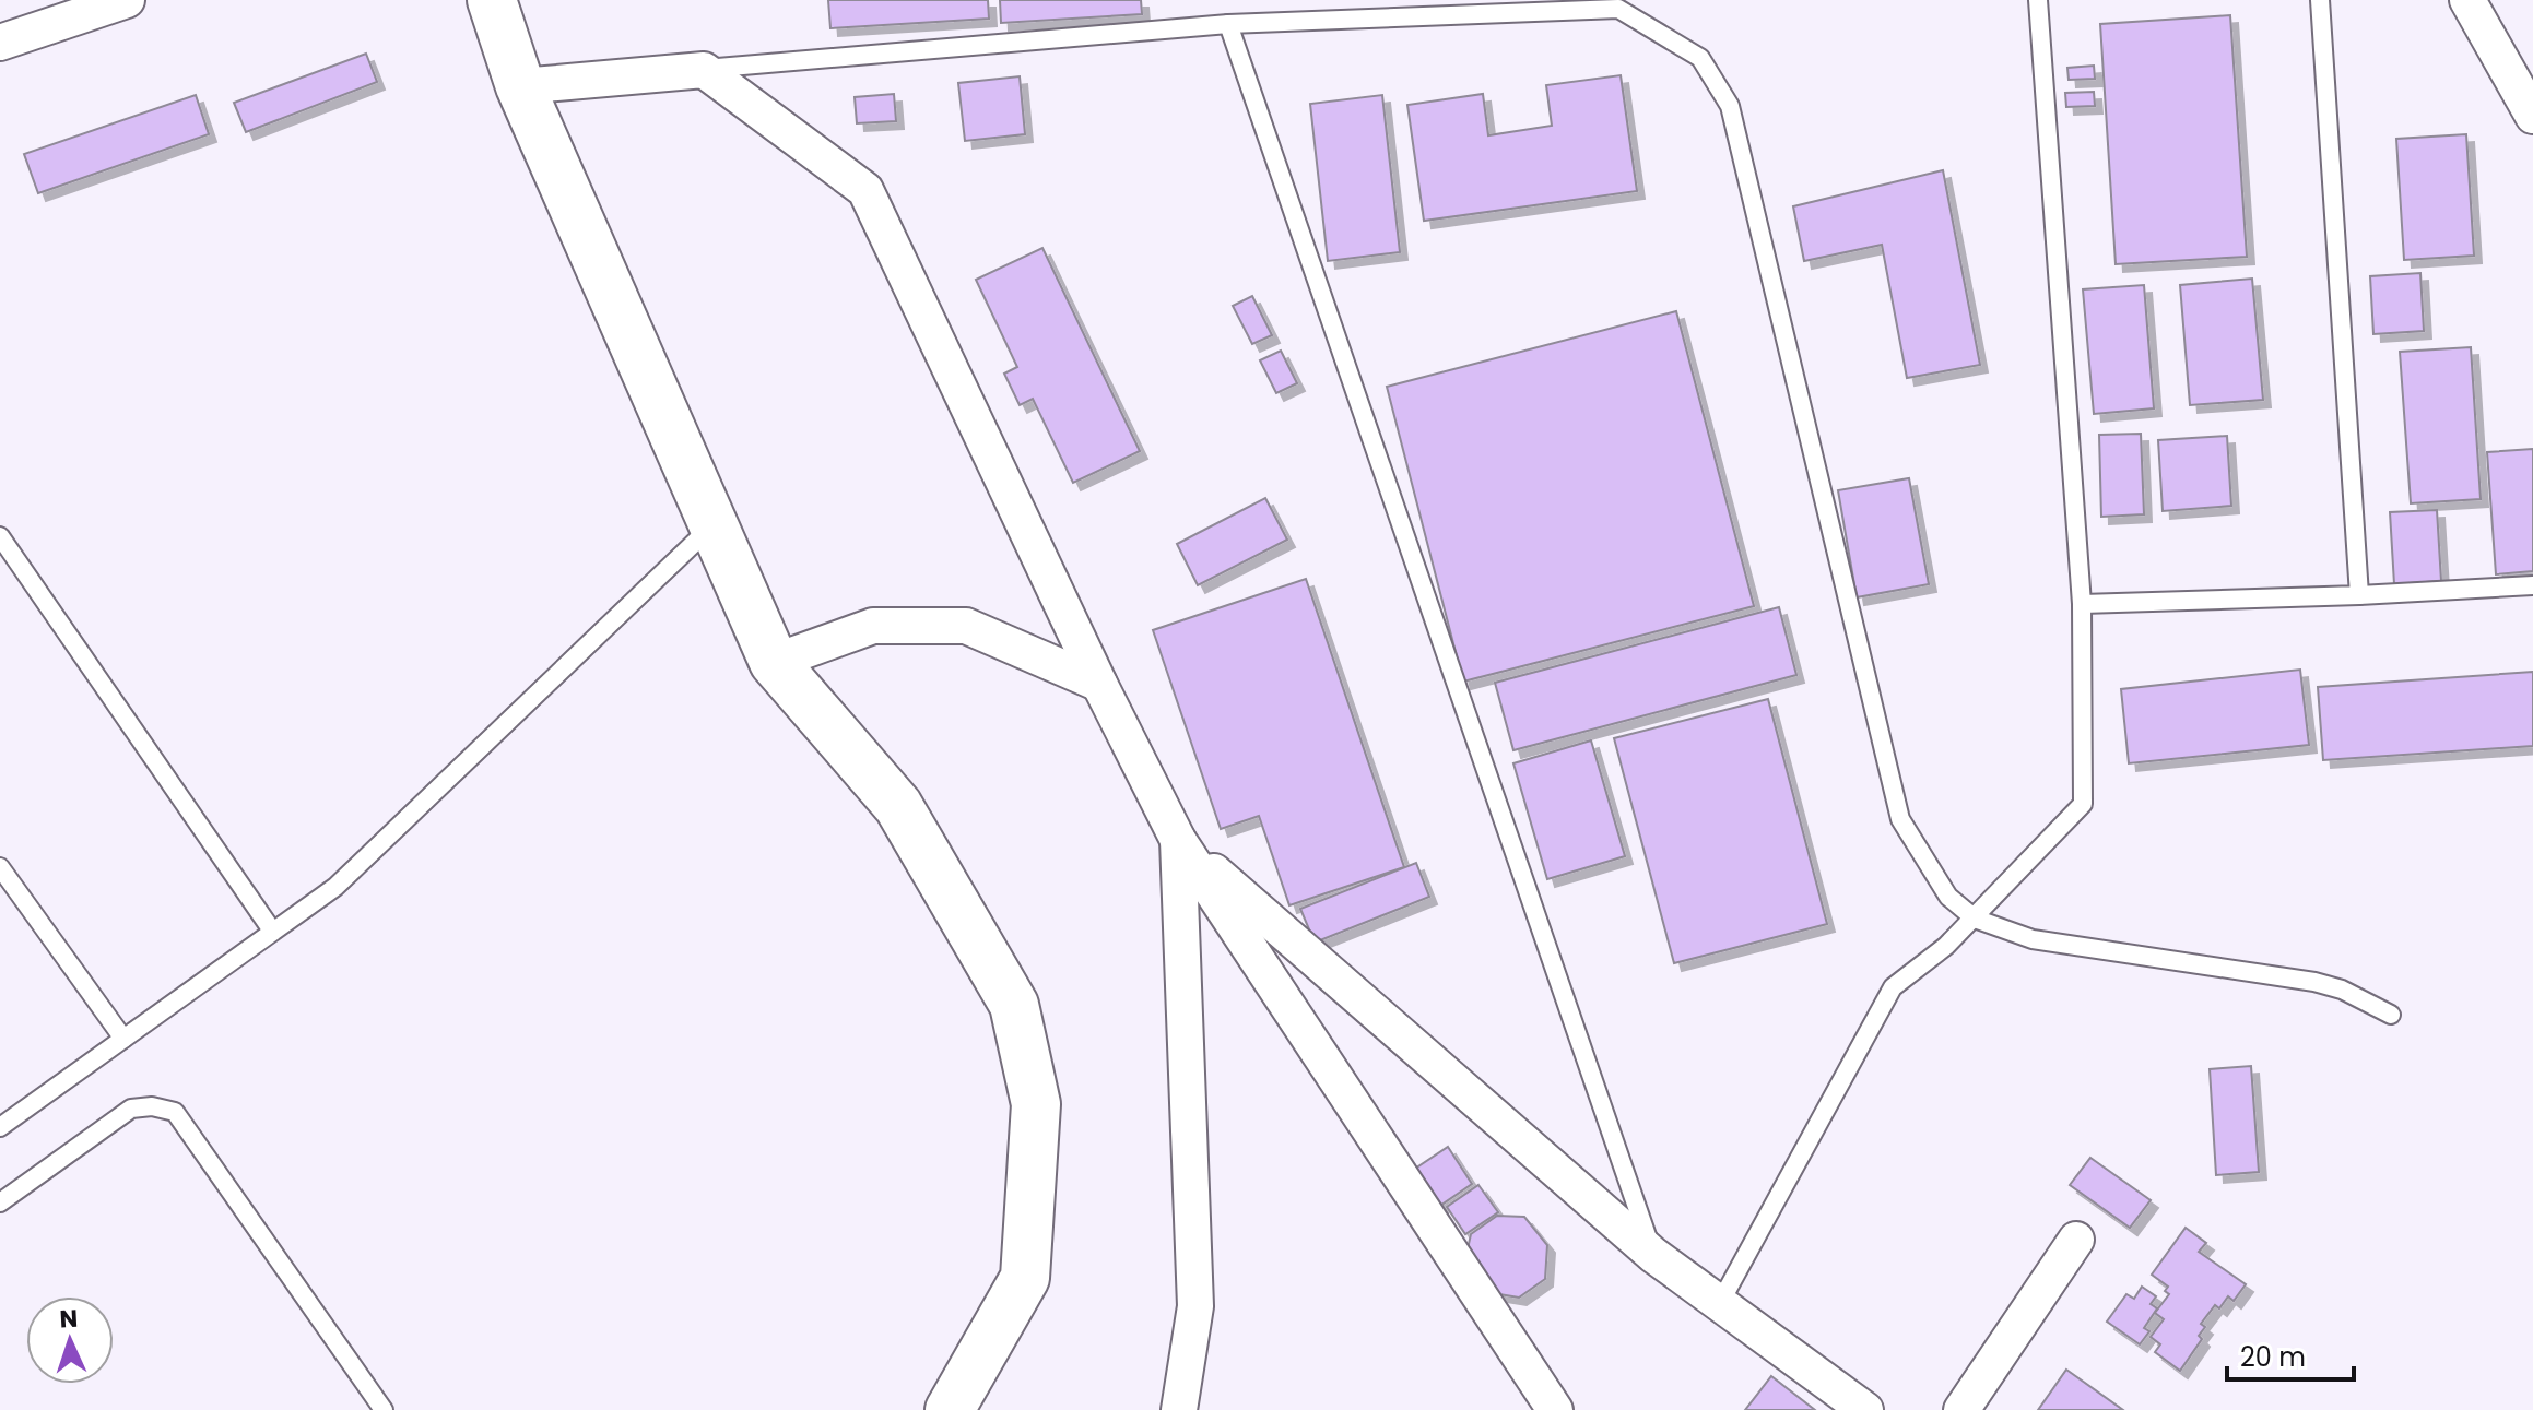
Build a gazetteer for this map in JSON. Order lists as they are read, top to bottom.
{
  "scale_bar": "20 m",
  "north": "top"
}
